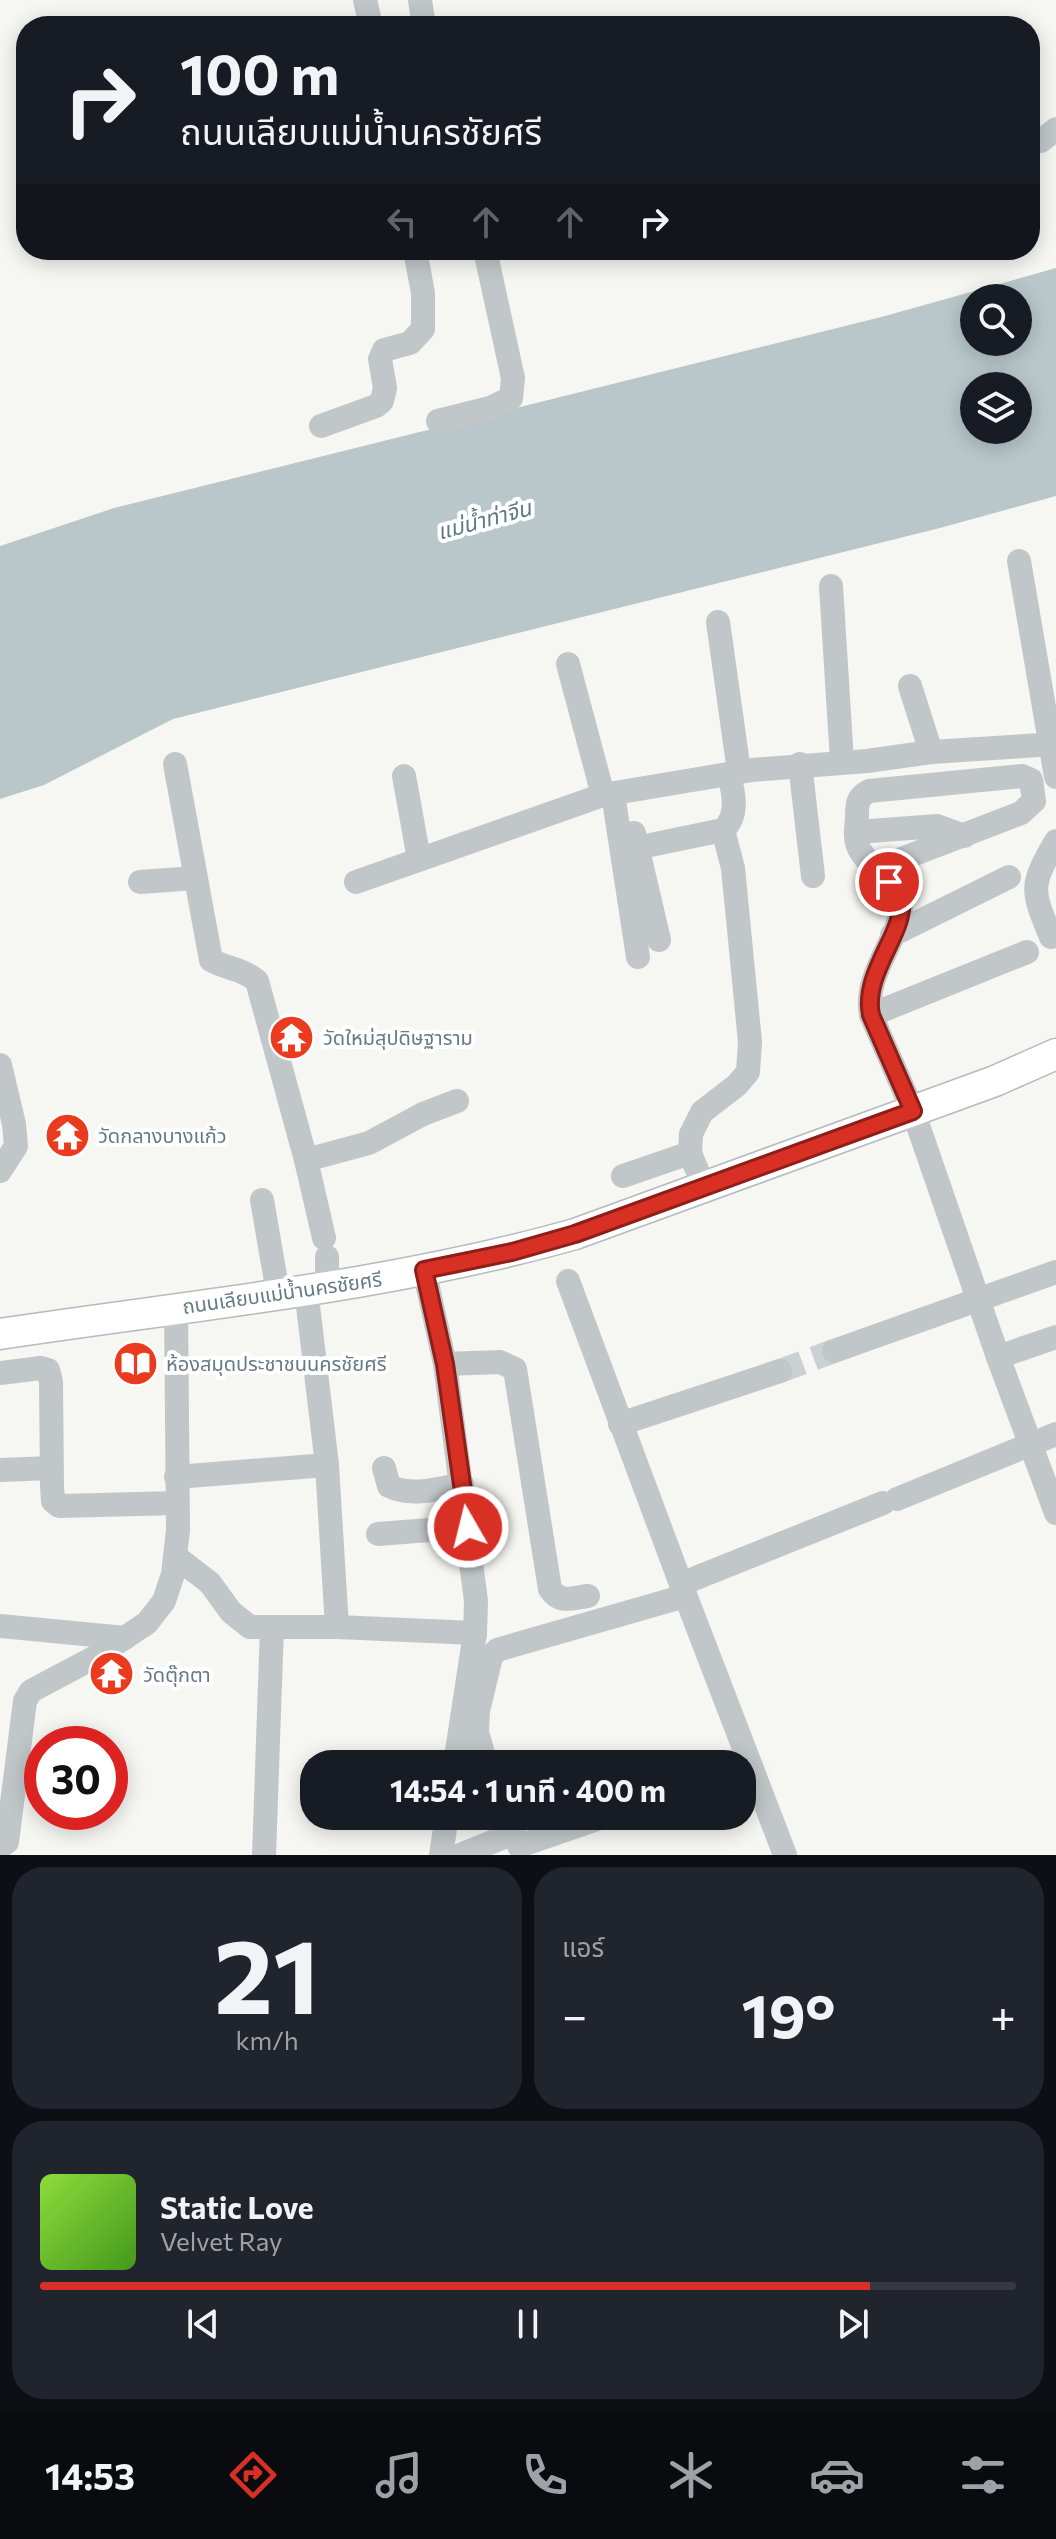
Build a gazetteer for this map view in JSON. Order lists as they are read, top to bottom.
{
  "streets": {
    "main road": ["ถนนเลียบแม่น้ำนครชัยศรี"]
  },
  "water": ["แม่น้ำท่าจีน"],
  "places": {
    "temple": ["วัดใหม่สุปดิษฐาราม", "วัดกลางบางแก้ว", "วัดตุ๊กตา"],
    "library": ["ห้องสมุดประชาชนนครชัยศรี"]
  },
  "page": {
    "turn": ["100 m", "ถนนเลียบแม่น้ำนครชัยศรี"],
    "limit": "30",
    "trip": "14:54 · 1 นาที · 400 m",
    "tile": [
      ["21", "km/h"],
      "แอร์"
    ],
    "heat": ["−", "19°", "+"],
    "song": ["Static Love", "Velvet Ray"],
    "tabs": "14:53"
  }
}
